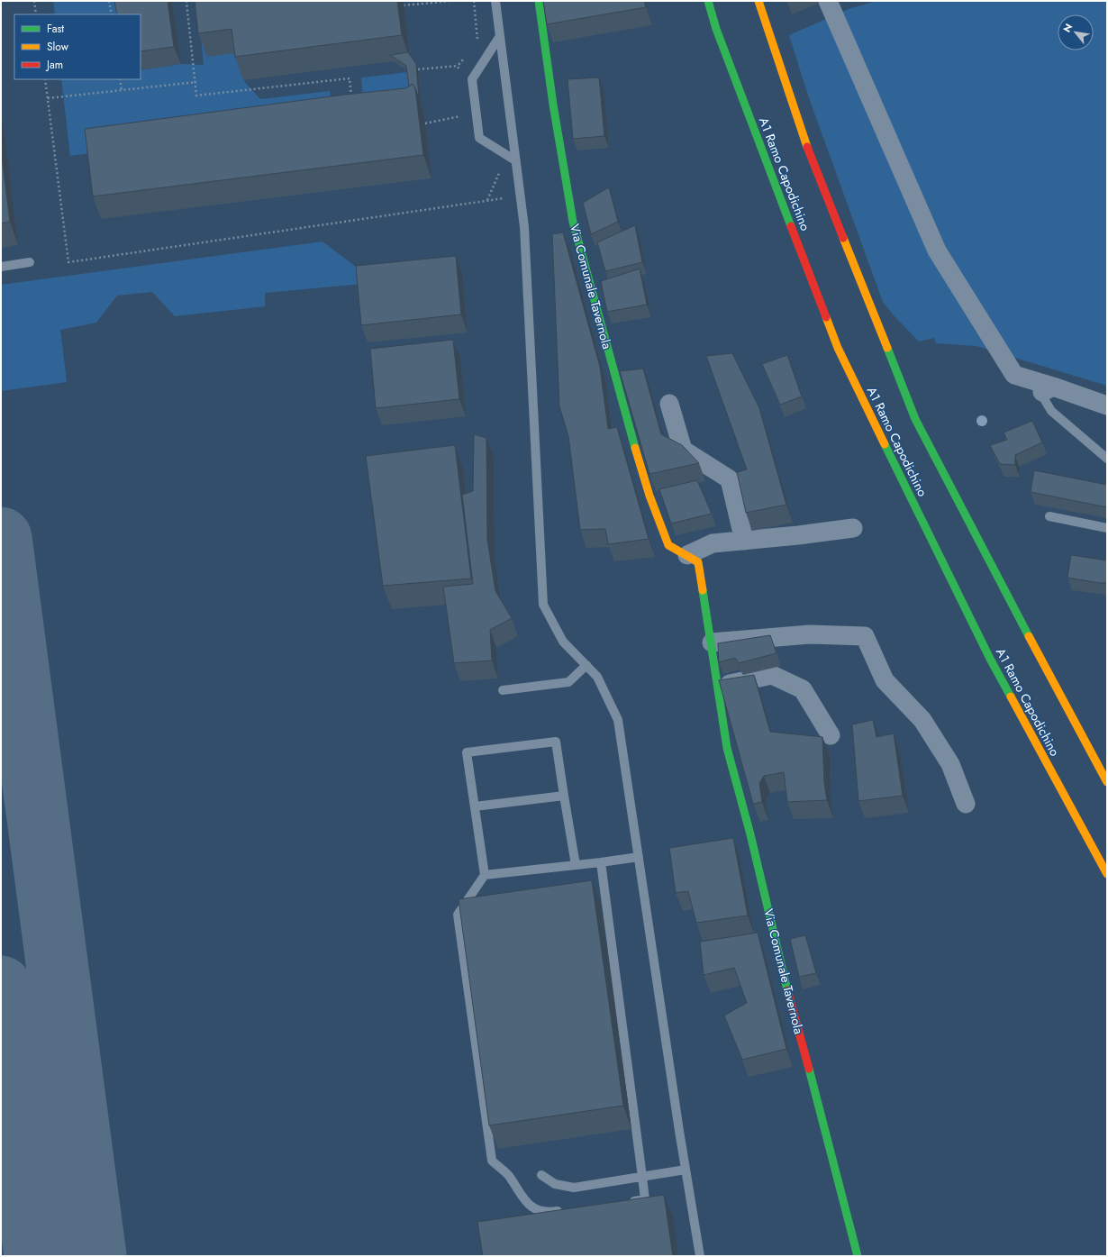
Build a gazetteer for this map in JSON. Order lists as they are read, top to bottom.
{
  "streets": {
    "main road": ["A1 Ramo Capodichino", "Via Comunale Tavernola"]
  },
  "legend": ["Fast", "Slow", "Jam"],
  "north": "top left"
}
